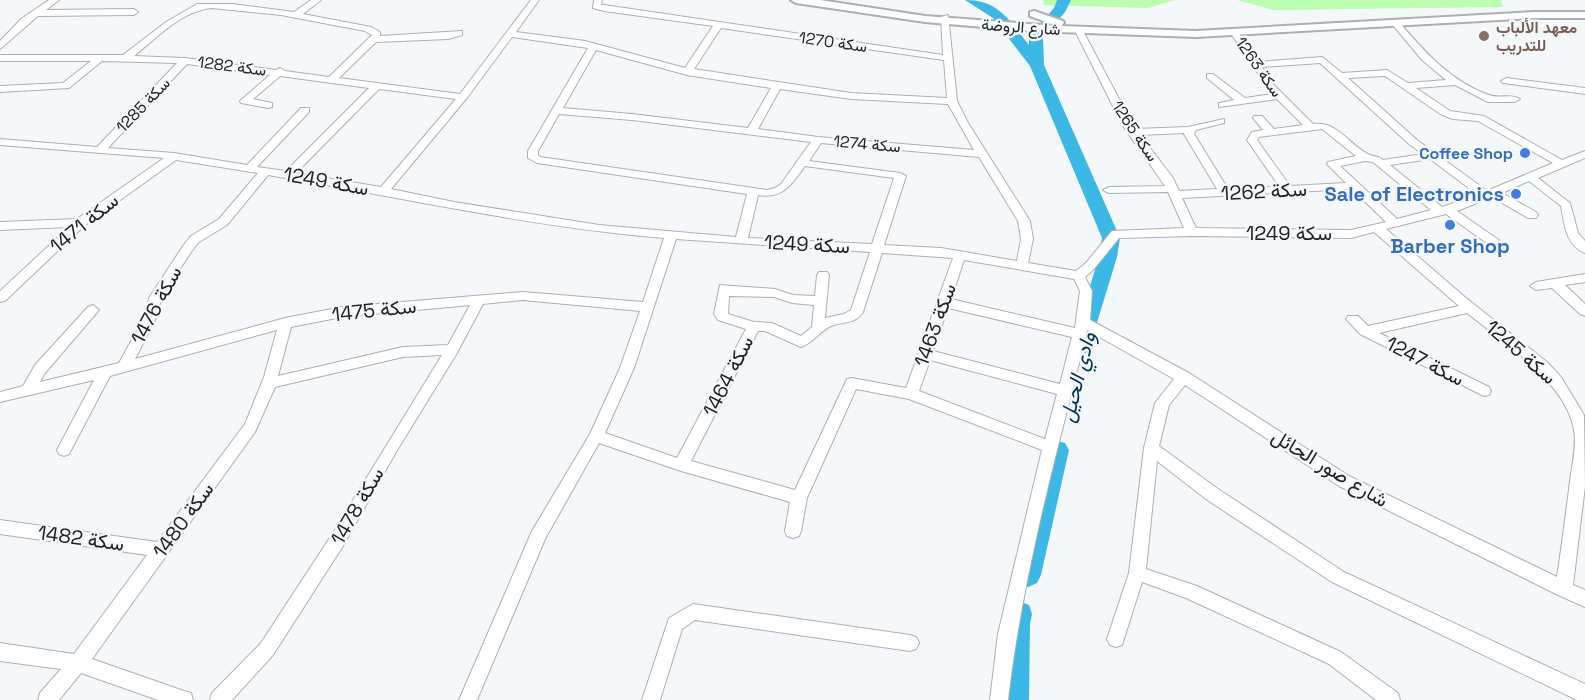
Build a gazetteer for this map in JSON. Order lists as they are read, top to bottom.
{
  "streets": {
    "main road": ["شارع الروضة"],
    "street": [
      "سكة 1270",
      "سكة 1282",
      "سكة 1263",
      "سكة 1285",
      "سكة 1265",
      "سكة 1274",
      "سكة 1249",
      "سكة 1262",
      "سكة 1471",
      "سكة 1476",
      "سكة 1475",
      "سكة 1463",
      "سكة 1245",
      "سكة 1247",
      "سكة 1464",
      "شارع صور الحائل",
      "سكة 1478",
      "سكة 1480",
      "سكة 1482"
    ]
  },
  "crossings": [
    ["شارع الروضة", "سكة 1263"],
    ["شارع الروضة", "سكة 1265"],
    ["سكة 1282", "سكة 1285"],
    ["سكة 1285", "سكة 1249"],
    ["سكة 1265", "سكة 1249"],
    ["سكة 1265", "سكة 1262"],
    ["سكة 1249", "سكة 1262"],
    ["سكة 1249", "سكة 1471"],
    ["سكة 1249", "سكة 1476"],
    ["سكة 1249", "سكة 1463"],
    ["سكة 1249", "سكة 1245"],
    ["سكة 1249", "سكة 1464"],
    ["سكة 1476", "سكة 1475"],
    ["سكة 1475", "سكة 1478"],
    ["سكة 1475", "سكة 1480"],
    ["سكة 1463", "شارع صور الحائل"],
    ["سكة 1245", "سكة 1247"],
    ["سكة 1245", "شارع صور الحائل"],
    ["سكة 1480", "سكة 1482"]
  ],
  "water": ["وادي الحيل"],
  "places": [
    "معهد الألباب للتدريب",
    "Coffee Shop",
    "Sale of Electronics",
    "Barber Shop"
  ]
}
